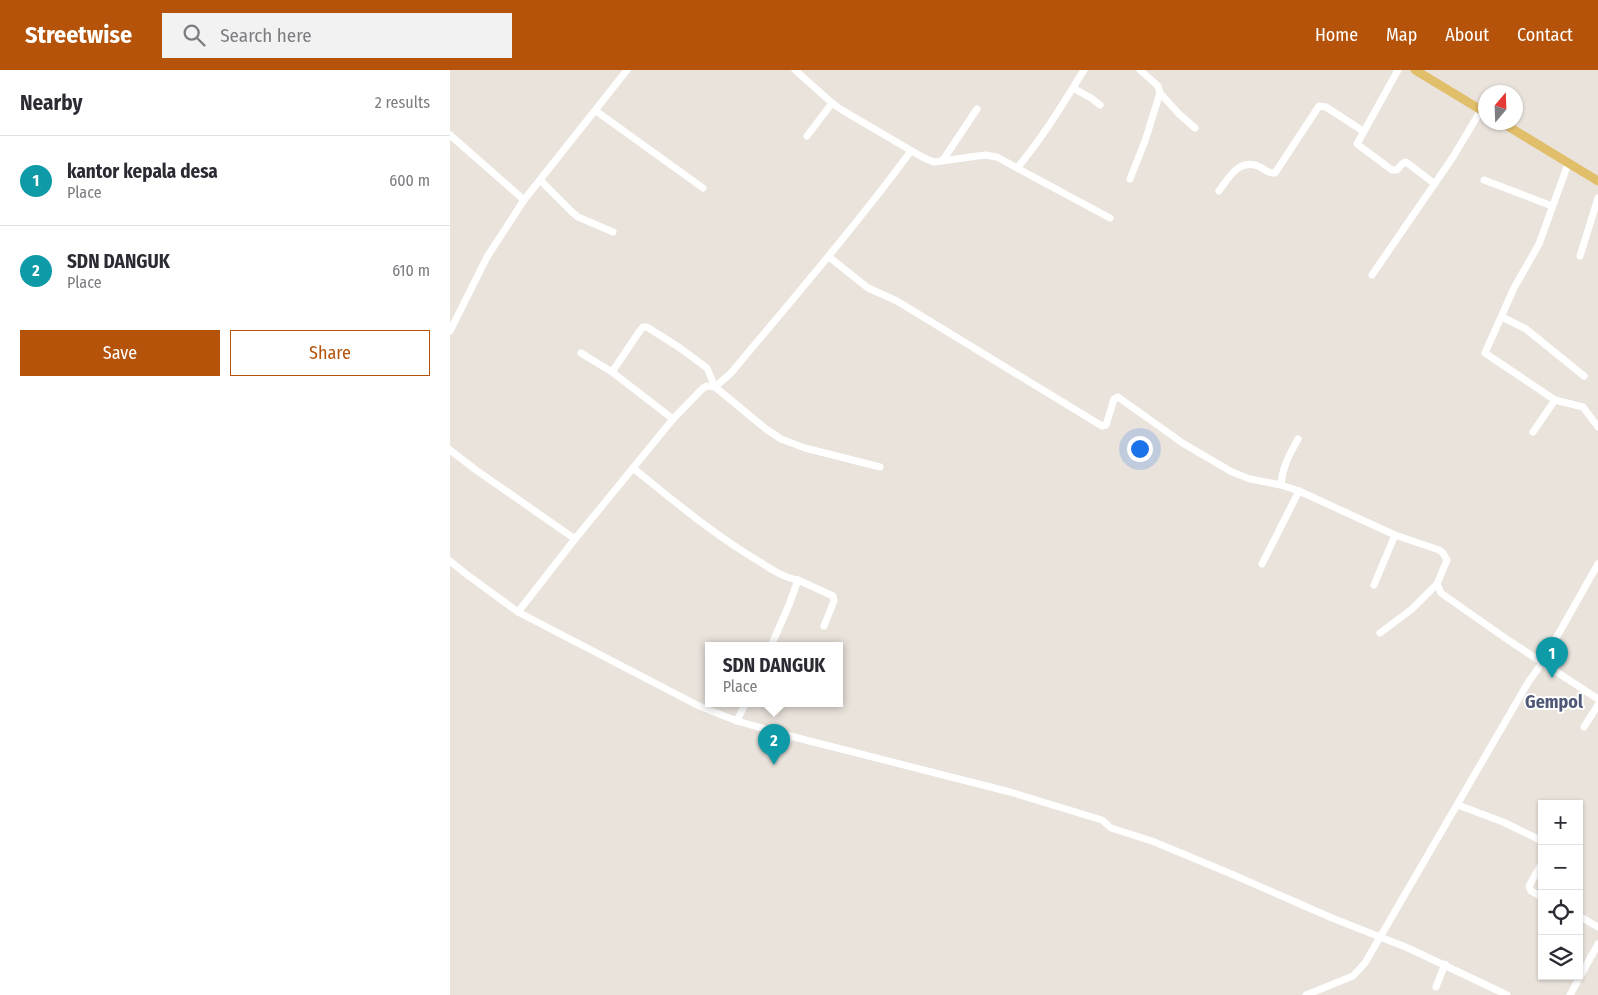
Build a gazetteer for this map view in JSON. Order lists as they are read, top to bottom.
{
  "districts": ["Gempol"],
  "north": "top",
  "page": {
    "header": "Streetwise",
    "search": "Search here",
    "nav": [
      "Home",
      "Map",
      "About",
      "Contact"
    ],
    "heading": ["Nearby", "2 results"],
    "list": [
      {
        "mark": "1",
        "name": "kantor kepala desa",
        "note": "Place",
        "value": "600 m"
      },
      {
        "mark": "2",
        "name": "SDN DANGUK",
        "note": "Place",
        "value": "610 m"
      }
    ],
    "buttons": ["Save", "Share"],
    "pins": ["1", "2"],
    "popup": ["SDN DANGUK", "Place"],
    "map_buttons": ["+", "−"]
  }
}
